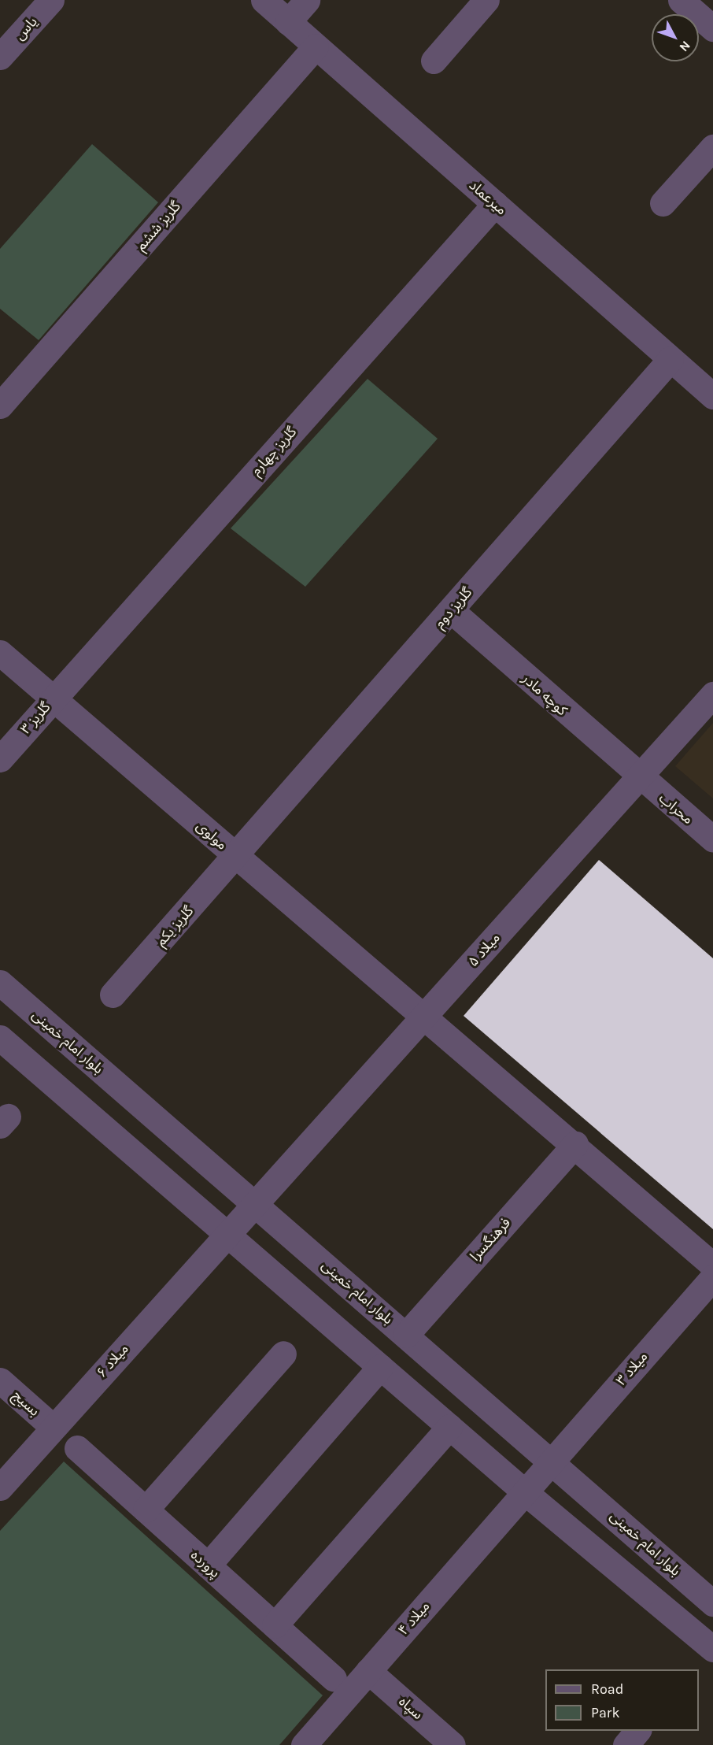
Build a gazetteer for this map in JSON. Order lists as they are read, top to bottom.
{
  "streets": {
    "street": [
      "یاس",
      "میرعماد",
      "گلریز ششم",
      "گلریز چهارم",
      "گلریز دوم",
      "کوچه مادر",
      "گلریز ۳",
      "محراب",
      "مولوی",
      "گلریز یکم",
      "میلاد ۵",
      "بلوار امام خمینی",
      "فرهنگسرا",
      "میلاد ۶",
      "میلاد ۳",
      "بسیج",
      "پرورده",
      "میلاد ۴",
      "سپاه"
    ]
  },
  "crossings": [
    ["میرعماد", "گلریز ششم"],
    ["میرعماد", "گلریز چهارم"],
    ["میرعماد", "گلریز دوم"],
    ["گلریز چهارم", "گلریز ۳"],
    ["گلریز چهارم", "مولوی"],
    ["گلریز دوم", "کوچه مادر"],
    ["گلریز دوم", "مولوی"],
    ["گلریز دوم", "گلریز یکم"],
    ["کوچه مادر", "محراب"],
    ["کوچه مادر", "میلاد ۵"],
    ["گلریز ۳", "مولوی"],
    ["محراب", "میلاد ۵"],
    ["مولوی", "گلریز یکم"],
    ["مولوی", "میلاد ۵"],
    ["میلاد ۵", "بلوار امام خمینی"],
    ["میلاد ۵", "میلاد ۶"],
    ["بلوار امام خمینی", "فرهنگسرا"],
    ["بلوار امام خمینی", "میلاد ۶"],
    ["بلوار امام خمینی", "میلاد ۳"],
    ["میلاد ۶", "بسیج"],
    ["میلاد ۳", "میلاد ۴"],
    ["میلاد ۴", "سپاه"]
  ],
  "legend": ["Road", "Park"],
  "north": "bottom right"
}
